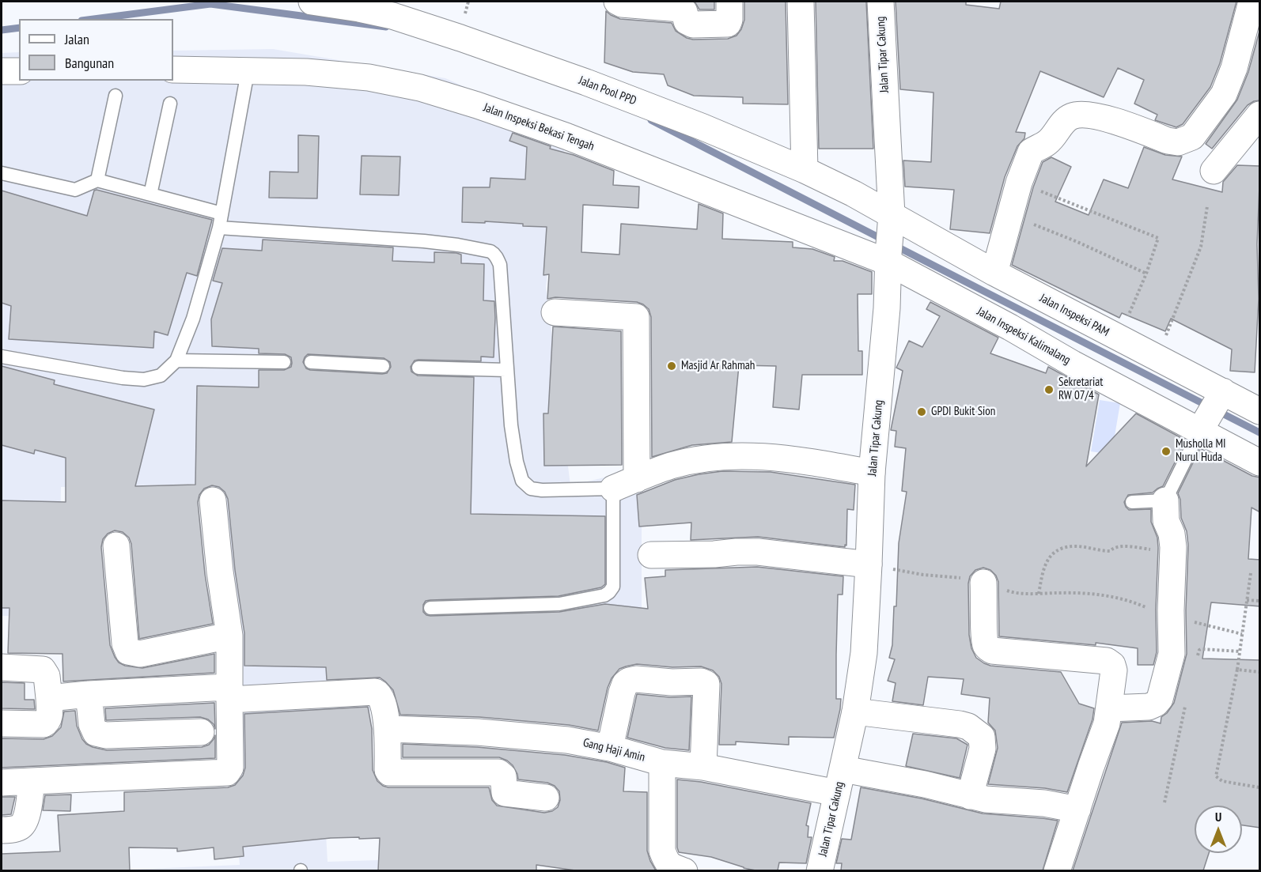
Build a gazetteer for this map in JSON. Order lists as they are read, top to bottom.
{
  "streets": {
    "street": [
      "Jalan Tipar Cakung",
      "Jalan Pool PPD",
      "Jalan Inspeksi Bekasi Tengah",
      "Jalan Inspeksi PAM",
      "Jalan Inspeksi Kalimalang",
      "Gang Haji Amin"
    ]
  },
  "crossings": [
    ["Jalan Tipar Cakung", "Jalan Pool PPD"],
    ["Jalan Tipar Cakung", "Jalan Inspeksi Bekasi Tengah"],
    ["Jalan Tipar Cakung", "Jalan Inspeksi PAM"],
    ["Jalan Tipar Cakung", "Jalan Inspeksi Kalimalang"],
    ["Jalan Tipar Cakung", "Gang Haji Amin"],
    ["Jalan Pool PPD", "Jalan Inspeksi PAM"],
    ["Jalan Inspeksi Bekasi Tengah", "Jalan Inspeksi Kalimalang"]
  ],
  "places": [
    "Masjid Ar Rahmah",
    "Sekretariat RW 07/4",
    "GPDI Bukit Sion",
    "Musholla MI Nurul Huda"
  ],
  "legend": ["Jalan", "Bangunan"],
  "north": "top"
}
